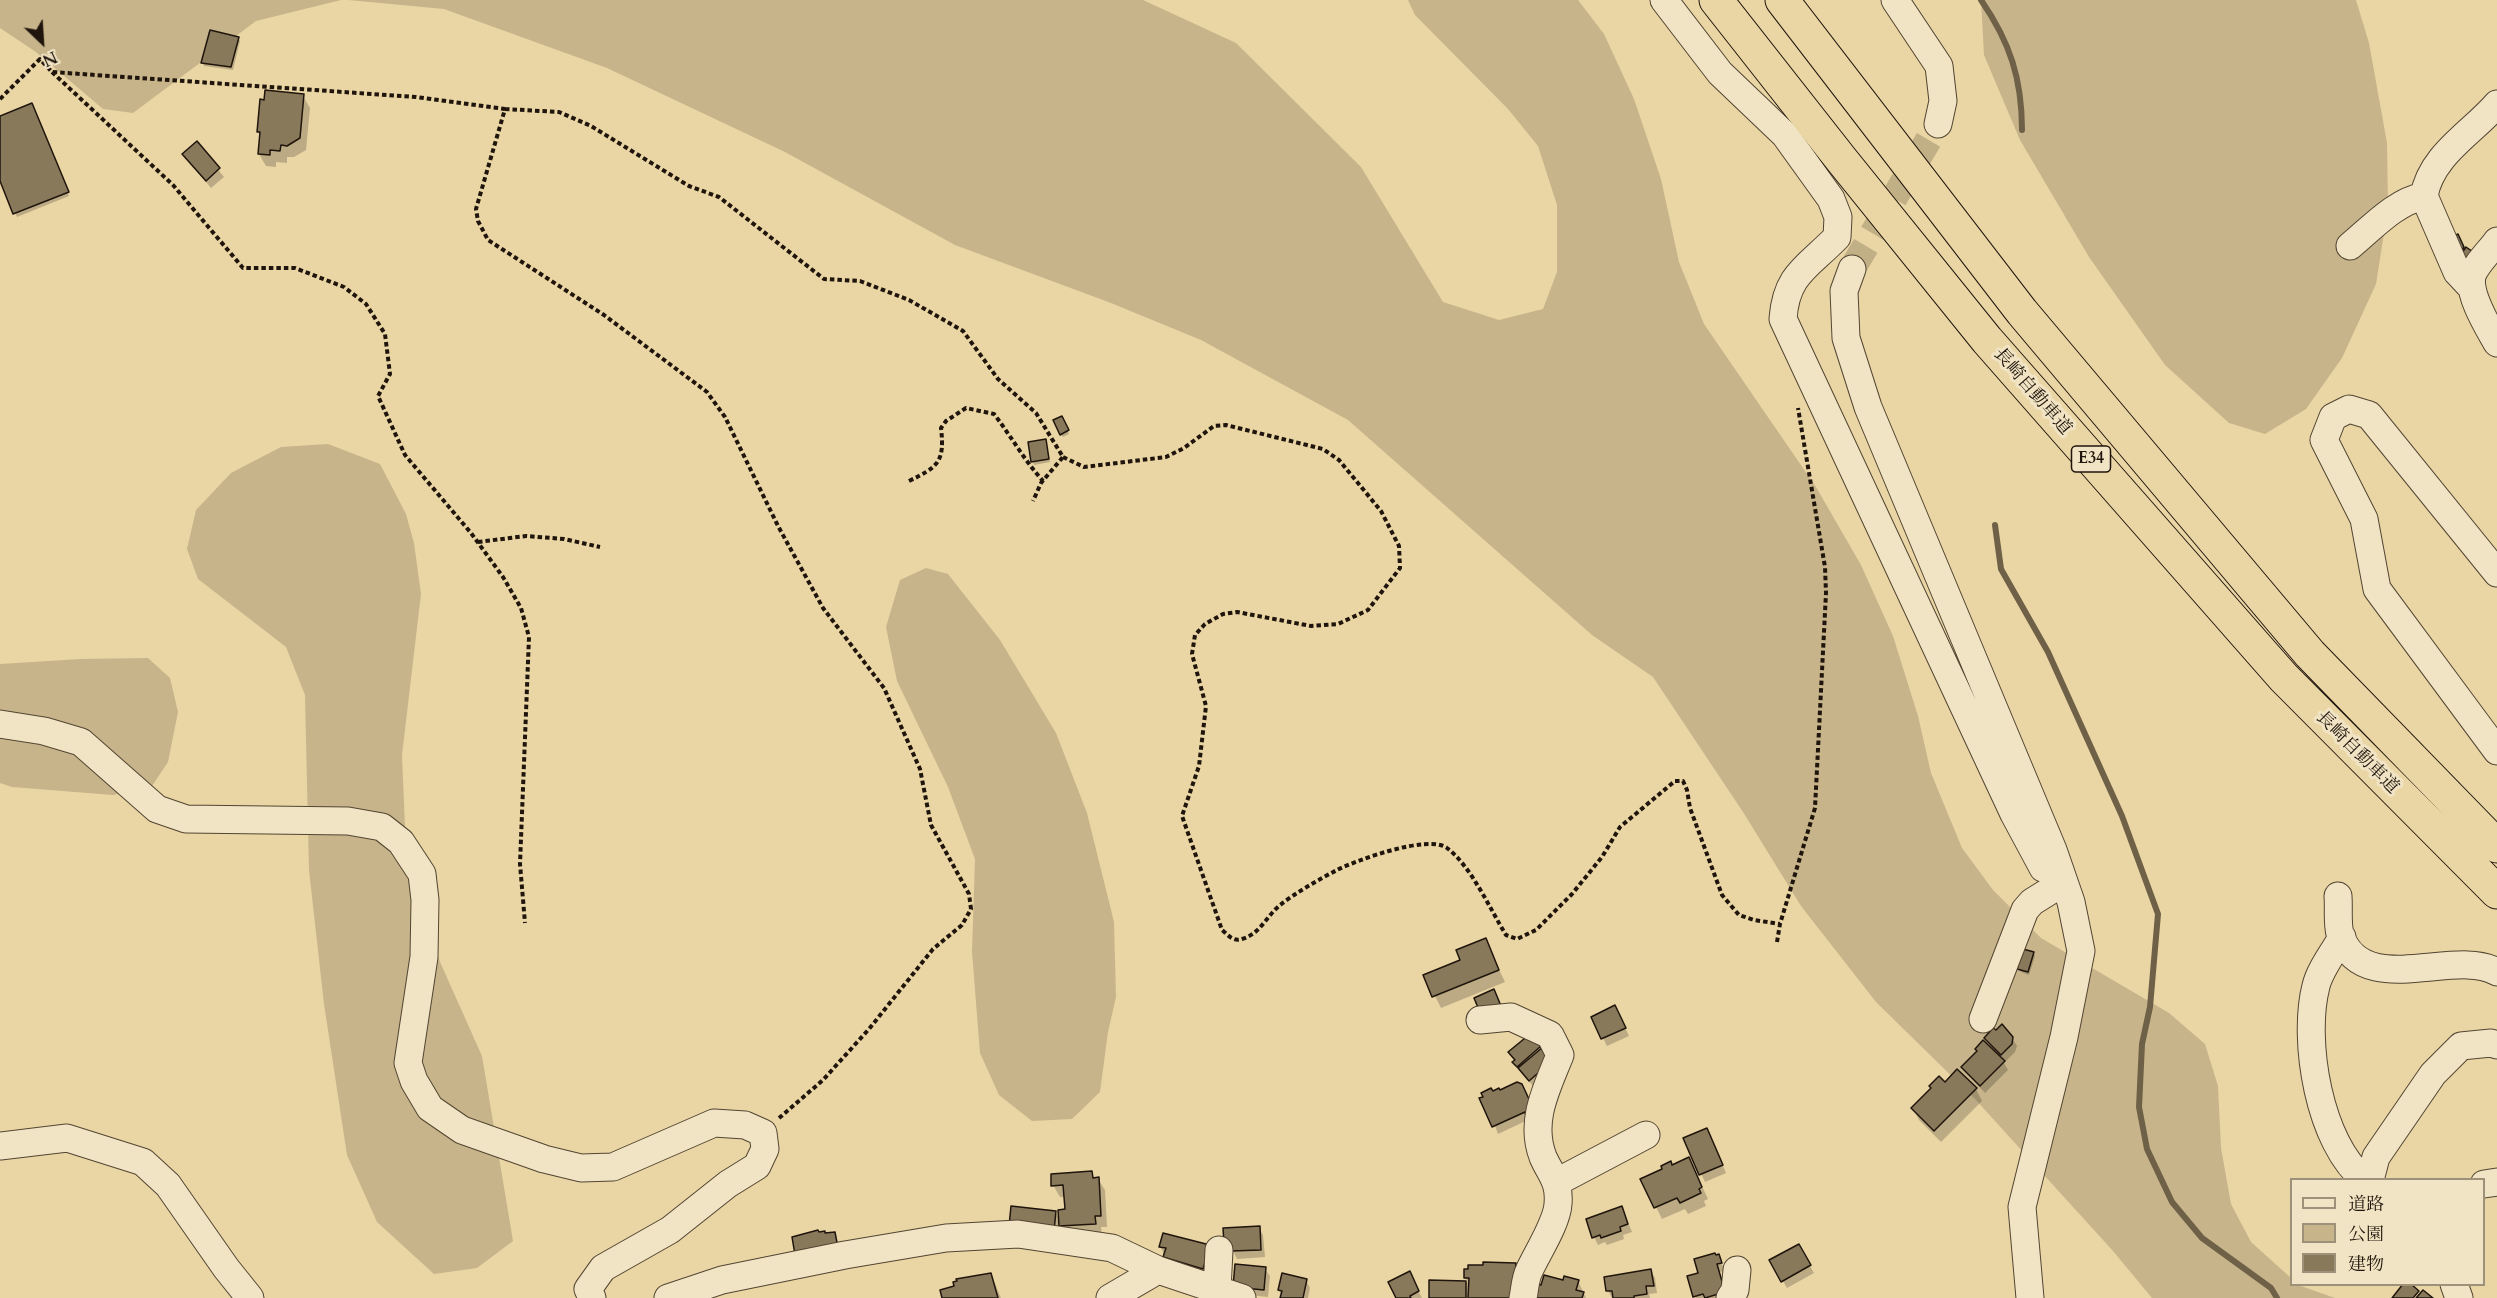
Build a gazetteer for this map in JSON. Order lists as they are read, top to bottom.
{
  "streets": {
    "highway": ["長崎自動車道", "E34"]
  },
  "legend": ["道路", "公園", "建物"],
  "north": "bottom right"
}
